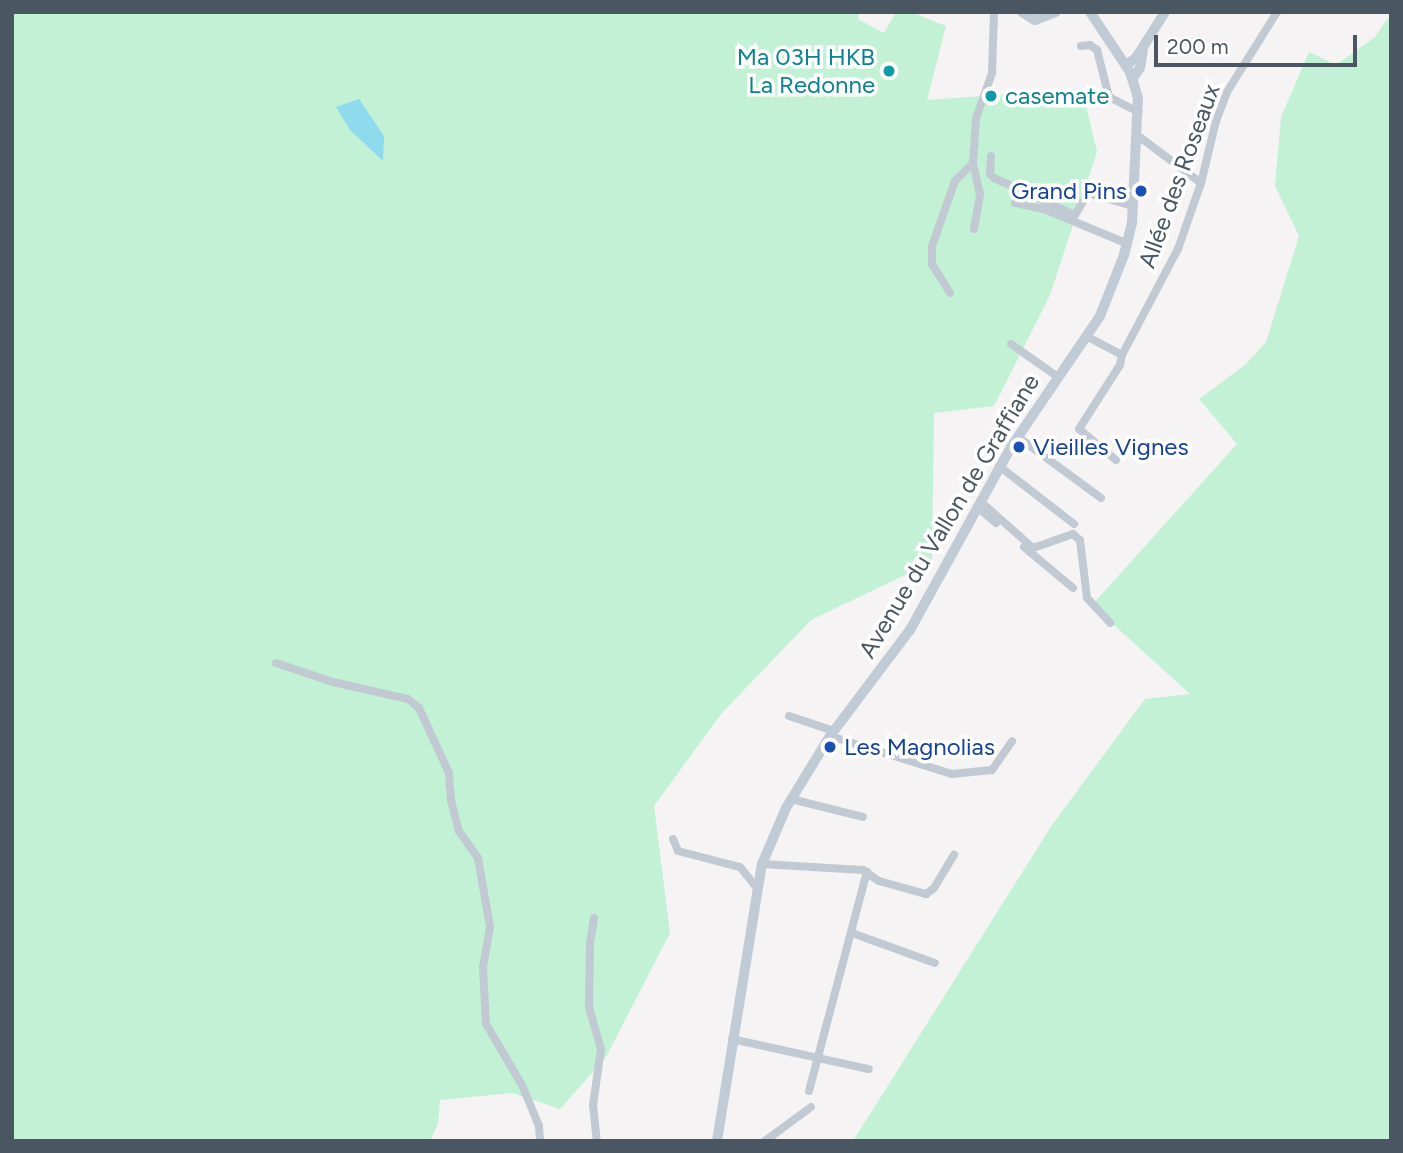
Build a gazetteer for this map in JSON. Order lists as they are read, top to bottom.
{
  "streets": {
    "street": ["Allée des Roseaux", "Avenue du Vallon de Graffiane"]
  },
  "places": [
    "Ma 03H HKB La Redonne",
    "casemate",
    "Grand Pins",
    "Vieilles Vignes",
    "Les Magnolias"
  ],
  "scale_bar": "200 m"
}
